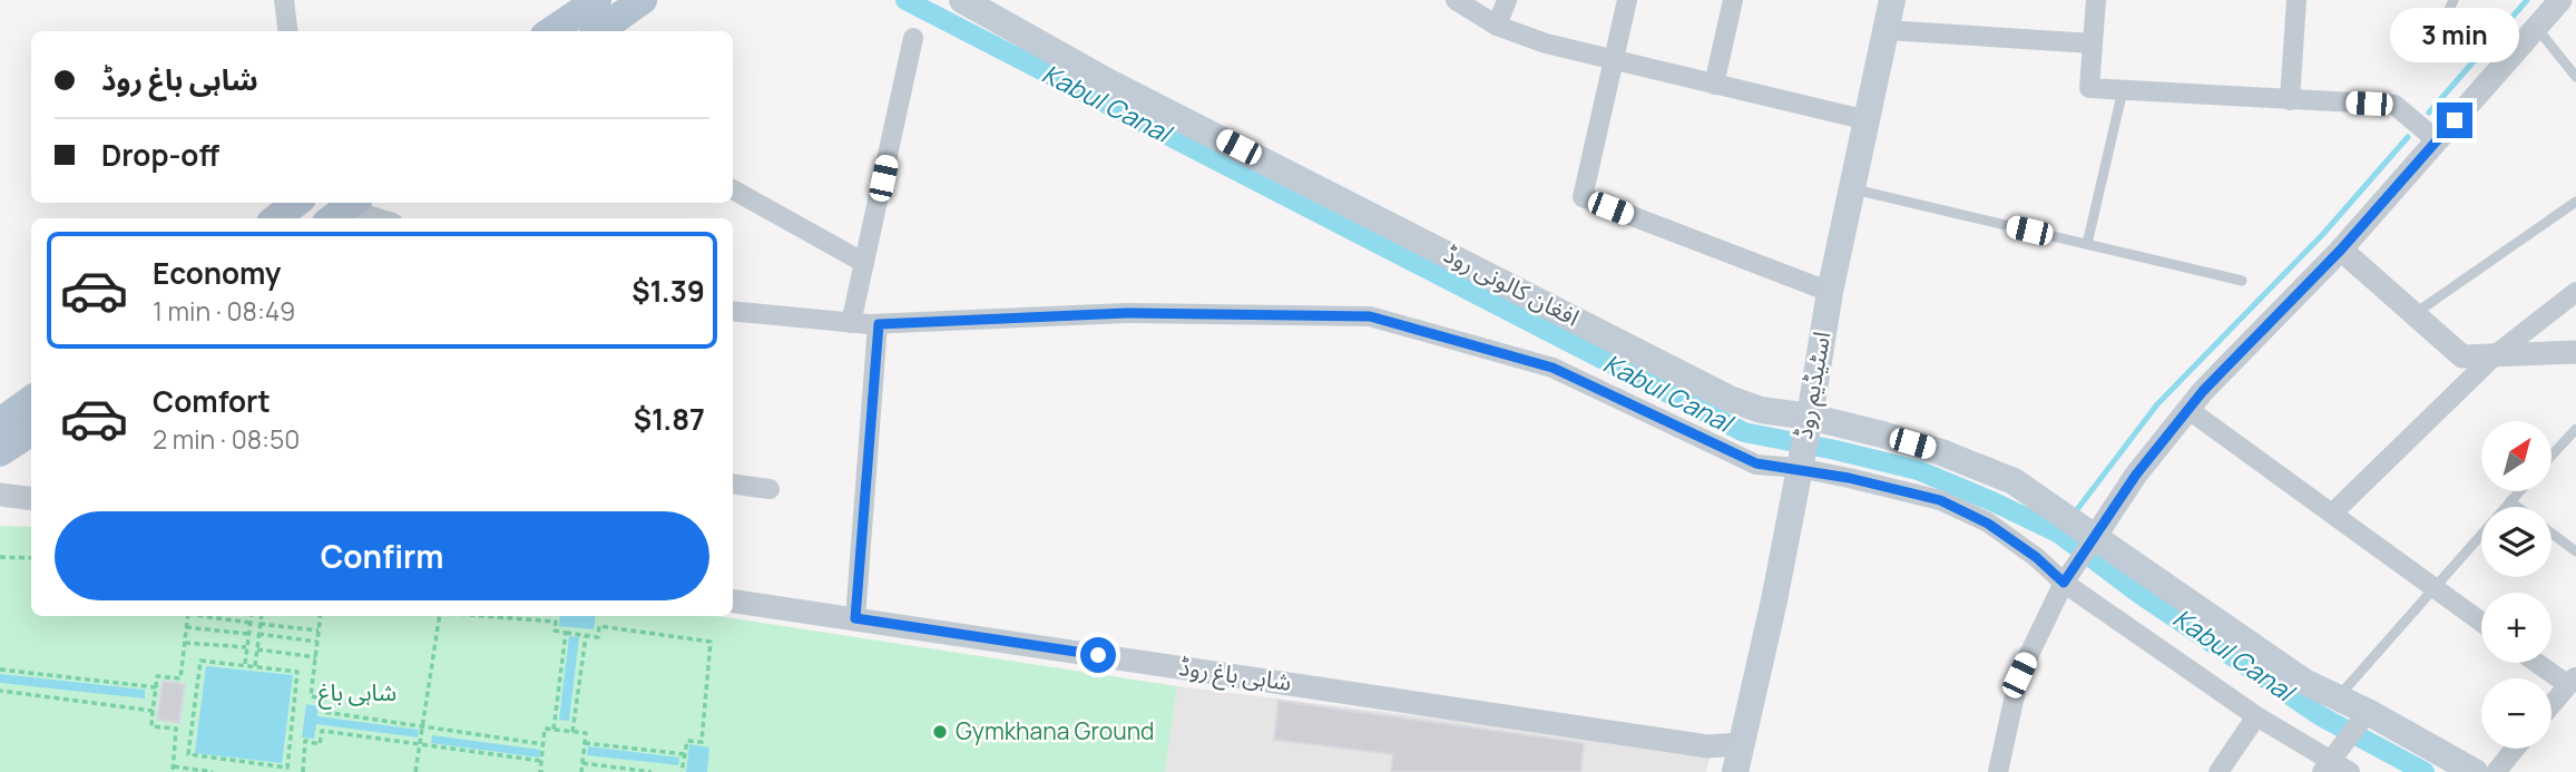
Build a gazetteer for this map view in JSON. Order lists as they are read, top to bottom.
{
  "streets": {
    "main road": ["افغان کالونی روڈ", "اسٹیڈیم روڈ"],
    "street": ["شاہی باغ روڈ"]
  },
  "crossings": [
    ["افغان کالونی روڈ", "اسٹیڈیم روڈ"],
    ["اسٹیڈیم روڈ", "شاہی باغ روڈ"]
  ],
  "water": ["Kabul Canal"],
  "parks": ["شاہی باغ"],
  "places": ["Gymkhana Ground"],
  "north": "top right",
  "page": {
    "bubble": "3 min",
    "banner": ["شاہی باغ روڈ", "Drop-off"],
    "list": [
      {
        "name": "Economy",
        "note": "1 min · 08:49",
        "value": "$1.39"
      },
      {
        "name": "Comfort",
        "note": "2 min · 08:50",
        "value": "$1.87"
      }
    ],
    "map_buttons": ["+", "−"],
    "buttons": "Confirm"
  }
}
